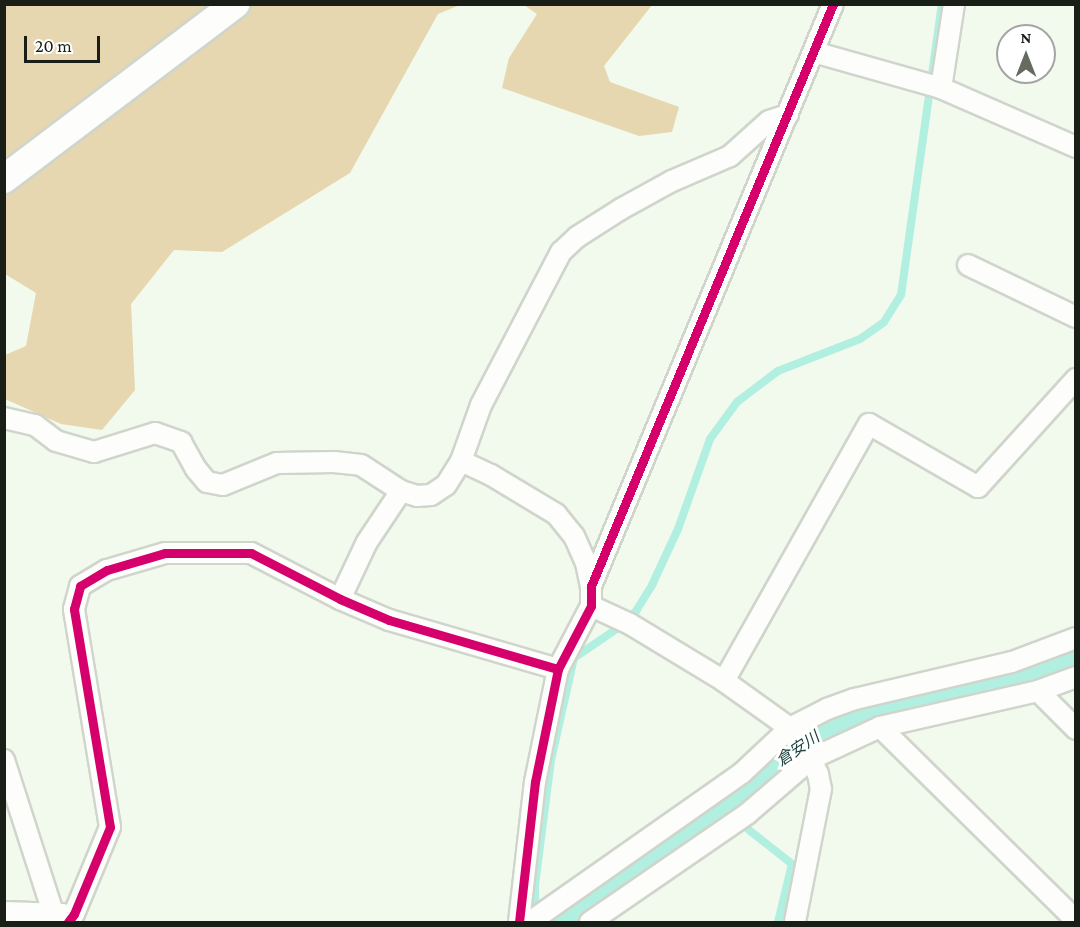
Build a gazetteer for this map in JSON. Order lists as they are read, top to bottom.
{
  "water": ["倉安川"],
  "scale_bar": "20 m",
  "north": "top"
}
